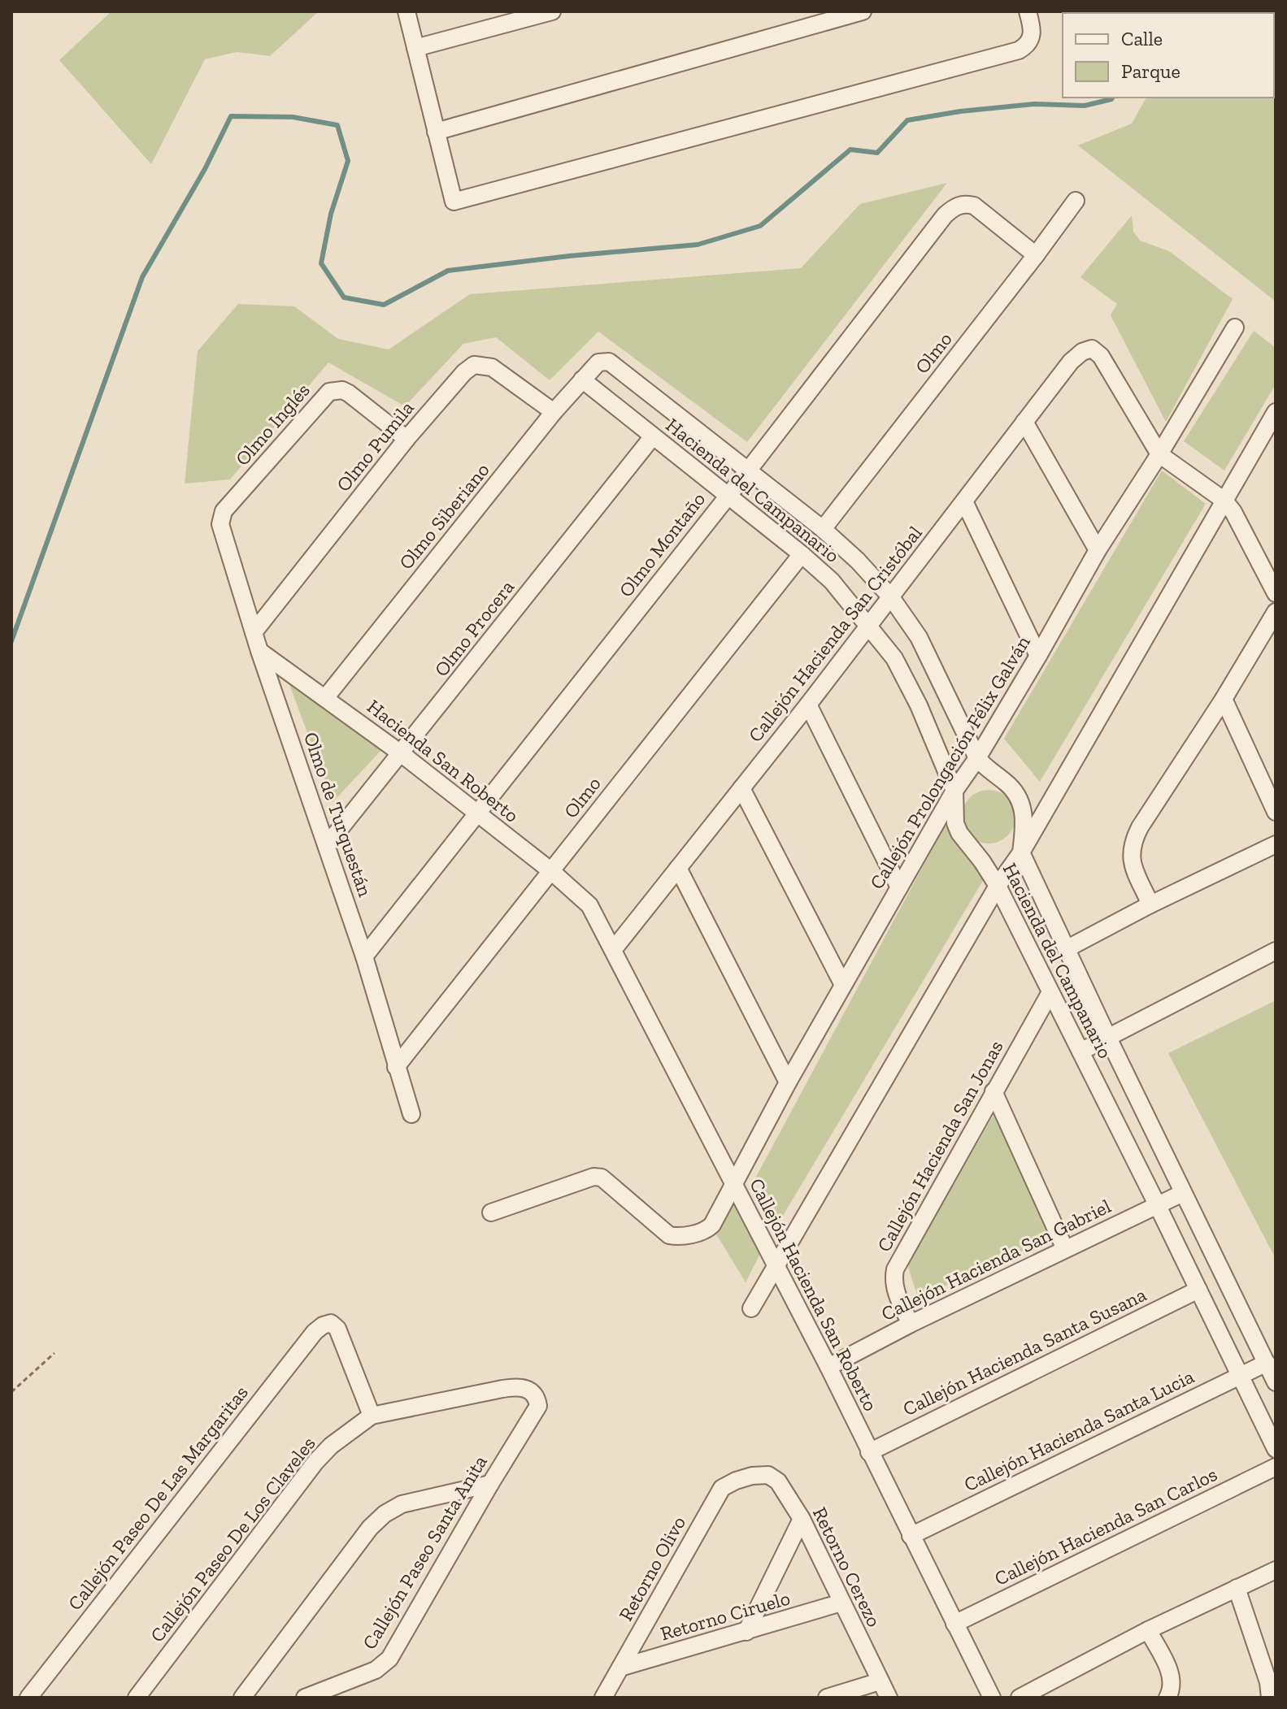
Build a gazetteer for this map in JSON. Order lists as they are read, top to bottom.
{
  "streets": {
    "street": [
      "Olmo",
      "Olmo Inglés",
      "Olmo Pumila",
      "Hacienda del Campanario",
      "Olmo Siberiano",
      "Olmo Montaño",
      "Olmo Procera",
      "Callejón Hacienda San Cristóbal",
      "Hacienda San Roberto",
      "Callejón Prolongación Félix Galván",
      "Olmo de Turquestán",
      "Callejón Hacienda San Jonas",
      "Callejón Hacienda San Gabriel",
      "Callejón Hacienda San Roberto",
      "Callejón Hacienda Santa Susana",
      "Callejón Hacienda Santa Lucia",
      "Callejón Paseo De Las Margaritas",
      "Callejón Hacienda San Carlos",
      "Callejón Paseo De Los Claveles",
      "Callejón Paseo Santa Anita",
      "Retorno Cerezo",
      "Retorno Olivo",
      "Retorno Ciruelo"
    ]
  },
  "crossings": [
    ["Olmo", "Hacienda del Campanario"],
    ["Olmo", "Olmo Montaño"],
    ["Olmo", "Hacienda San Roberto"],
    ["Olmo", "Olmo de Turquestán"],
    ["Olmo Inglés", "Olmo Pumila"],
    ["Olmo Inglés", "Olmo de Turquestán"],
    ["Olmo Pumila", "Olmo Siberiano"],
    ["Olmo Pumila", "Olmo de Turquestán"],
    ["Hacienda del Campanario", "Olmo Siberiano"],
    ["Hacienda del Campanario", "Olmo Montaño"],
    ["Hacienda del Campanario", "Olmo Procera"],
    ["Hacienda del Campanario", "Callejón Hacienda San Cristóbal"],
    ["Hacienda del Campanario", "Callejón Prolongación Félix Galván"],
    ["Hacienda del Campanario", "Callejón Hacienda San Jonas"],
    ["Hacienda del Campanario", "Callejón Hacienda San Gabriel"],
    ["Hacienda del Campanario", "Callejón Hacienda Santa Susana"],
    ["Hacienda del Campanario", "Callejón Hacienda Santa Lucia"],
    ["Olmo Siberiano", "Hacienda San Roberto"],
    ["Olmo Montaño", "Hacienda San Roberto"],
    ["Olmo Montaño", "Olmo de Turquestán"],
    ["Olmo Procera", "Hacienda San Roberto"],
    ["Olmo Procera", "Olmo de Turquestán"],
    ["Callejón Hacienda San Cristóbal", "Callejón Prolongación Félix Galván"],
    ["Callejón Hacienda San Cristóbal", "Callejón Hacienda San Roberto"],
    ["Hacienda San Roberto", "Olmo de Turquestán"],
    ["Hacienda San Roberto", "Callejón Hacienda San Roberto"],
    ["Callejón Prolongación Félix Galván", "Callejón Hacienda San Roberto"],
    ["Callejón Hacienda San Jonas", "Callejón Hacienda San Gabriel"],
    ["Callejón Hacienda San Gabriel", "Callejón Hacienda San Roberto"],
    ["Callejón Hacienda San Roberto", "Callejón Hacienda Santa Susana"],
    ["Callejón Hacienda San Roberto", "Callejón Hacienda Santa Lucia"],
    ["Callejón Hacienda San Roberto", "Callejón Hacienda San Carlos"],
    ["Callejón Paseo De Las Margaritas", "Callejón Paseo De Los Claveles"],
    ["Callejón Paseo De Las Margaritas", "Callejón Paseo Santa Anita"],
    ["Callejón Paseo De Los Claveles", "Callejón Paseo Santa Anita"],
    ["Retorno Cerezo", "Retorno Olivo"],
    ["Retorno Cerezo", "Retorno Ciruelo"],
    ["Retorno Olivo", "Retorno Ciruelo"]
  ],
  "legend": ["Calle", "Parque"]
}
